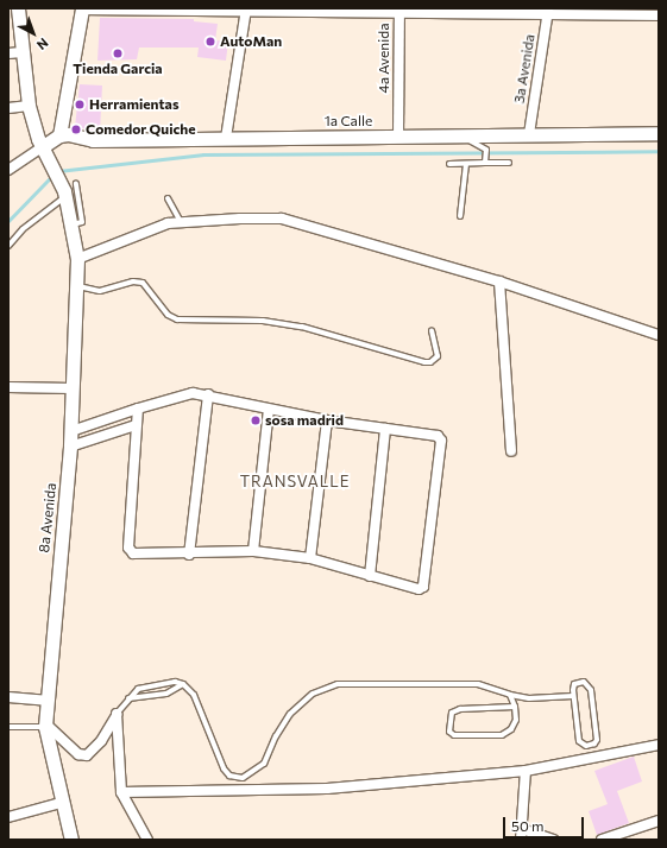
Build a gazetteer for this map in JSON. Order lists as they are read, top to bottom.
{
  "streets": {
    "street": [
      "4a Avenida",
      "3a Avenida",
      "1a Calle",
      "8a Avenida"
    ]
  },
  "crossings": [
    ["4a Avenida", "1a Calle"],
    ["3a Avenida", "1a Calle"]
  ],
  "districts": ["TRANSVALLE"],
  "places": [
    "AutoMan",
    "Tienda Garcia",
    "Herramientas",
    "Comedor Quiche",
    "sosa madrid"
  ],
  "scale_bar": "50 m",
  "north": "bottom right"
}
